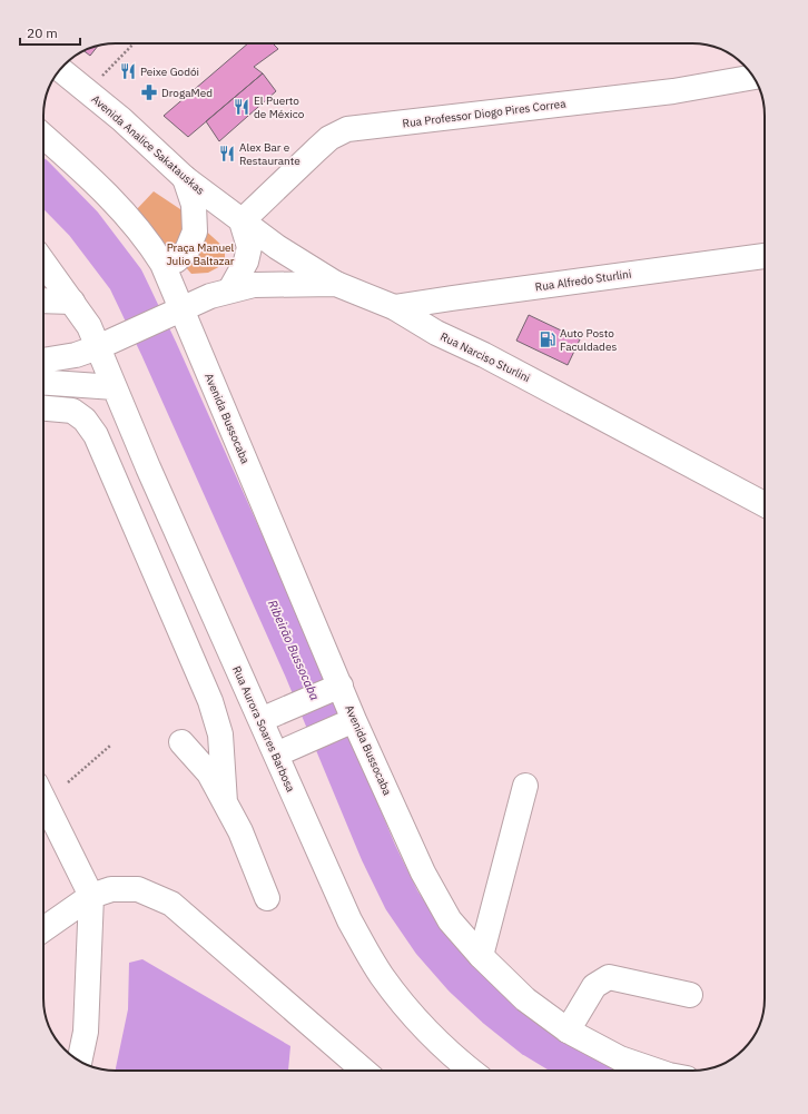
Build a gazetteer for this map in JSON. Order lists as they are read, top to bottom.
{
  "streets": {
    "main road": [
      "Rua Professor Diogo Pires Correa",
      "Avenida Analice Sakatauskas",
      "Rua Alfredo Sturlini",
      "Rua Narciso Sturlini",
      "Avenida Bussocaba",
      "Rua Aurora Soares Barbosa"
    ]
  },
  "crossings": [
    ["Rua Professor Diogo Pires Correa", "Avenida Analice Sakatauskas"],
    ["Avenida Analice Sakatauskas", "Rua Narciso Sturlini"],
    ["Rua Alfredo Sturlini", "Rua Narciso Sturlini"],
    ["Rua Narciso Sturlini", "Avenida Bussocaba"],
    ["Rua Narciso Sturlini", "Rua Aurora Soares Barbosa"]
  ],
  "water": ["Ribeirão Bussocaba"],
  "parks": ["Praça Manuel Julio Baltazar"],
  "places": {
    "restaurant": ["Peixe Godói", "El Puerto de México", "Alex Bar e Restaurante"],
    "pharmacy": ["DrogaMed"],
    "fuel station": ["Auto Posto Faculdades"]
  },
  "scale_bar": "20 m"
}
